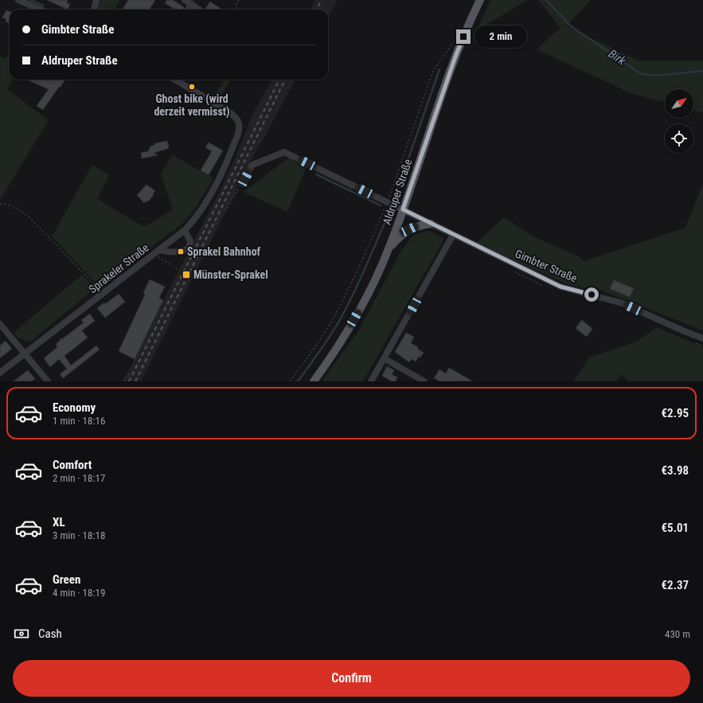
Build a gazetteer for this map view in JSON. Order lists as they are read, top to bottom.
{
  "streets": {
    "main road": ["Aldruper Straße"],
    "street": ["Gimbter Straße", "Sprakeler Straße"]
  },
  "crossings": [
    ["Aldruper Straße", "Gimbter Straße"]
  ],
  "water": ["Birk"],
  "places": {
    "other": ["Ghost bike (wird derzeit vermisst)"],
    "transit": ["Sprakel Bahnhof", "Münster-Sprakel"]
  },
  "north": "top right",
  "page": {
    "banner": ["Gimbter Straße", "Aldruper Straße"],
    "bubble": "2 min",
    "list": [
      {
        "name": "Economy",
        "note": "1 min · 18:16",
        "value": "€2.95"
      },
      {
        "name": "Comfort",
        "note": "2 min · 18:17",
        "value": "€3.98"
      },
      {
        "name": "XL",
        "note": "3 min · 18:18",
        "value": "€5.01"
      },
      {
        "name": "Green",
        "note": "4 min · 18:19",
        "value": "€2.37"
      }
    ],
    "pay": ["Cash", "430 m"],
    "buttons": "Confirm"
  }
}
